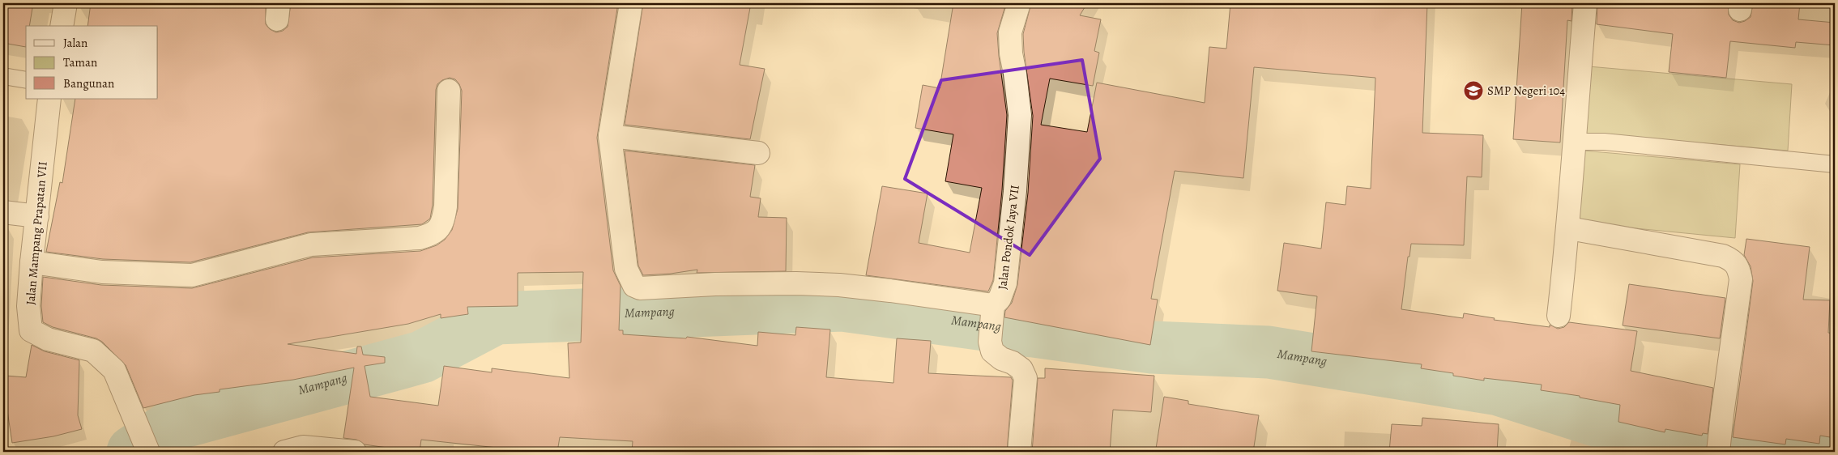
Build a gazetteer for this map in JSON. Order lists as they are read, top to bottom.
{
  "streets": {
    "street": ["Jalan Mampang Prapatan VII", "Jalan Pondok Jaya VII"]
  },
  "water": ["Mampang"],
  "places": {
    "school or university": ["SMP Negeri 104"]
  },
  "legend": ["Jalan", "Taman", "Bangunan"]
}
